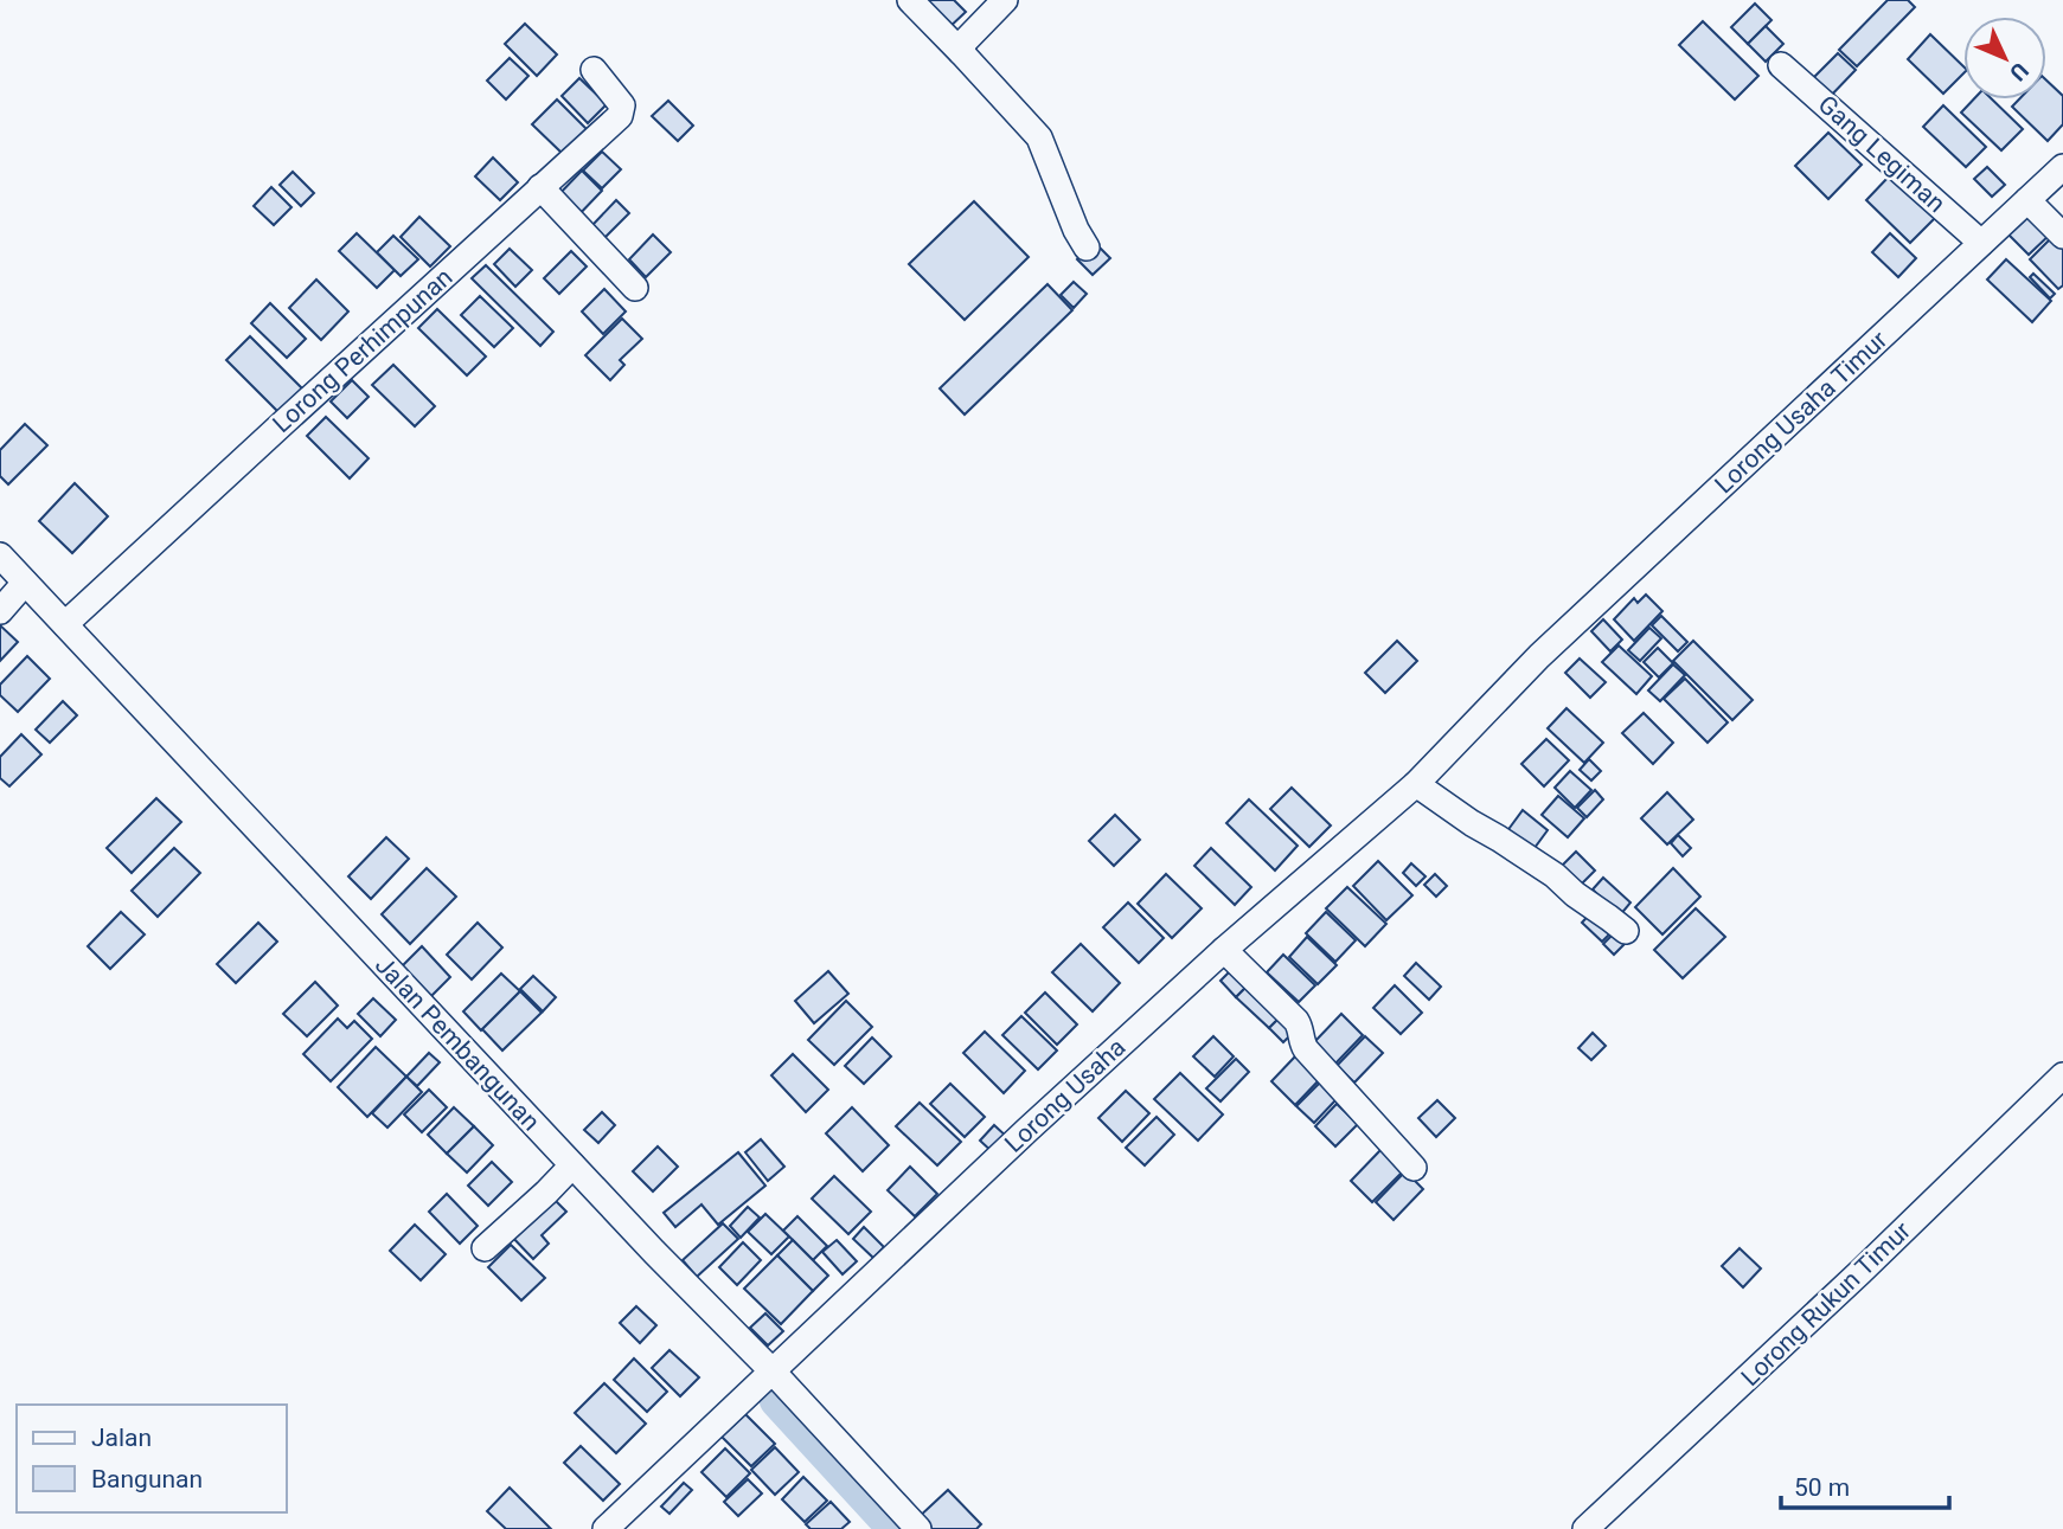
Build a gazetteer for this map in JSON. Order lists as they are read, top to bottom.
{
  "streets": {
    "street": [
      "Gang Legiman",
      "Lorong Perhimpunan",
      "Lorong Usaha Timur",
      "Jalan Pembangunan",
      "Lorong Usaha",
      "Lorong Rukun Timur"
    ]
  },
  "crossings": [
    ["Gang Legiman", "Lorong Usaha Timur"],
    ["Lorong Perhimpunan", "Jalan Pembangunan"],
    ["Lorong Usaha Timur", "Lorong Usaha"],
    ["Jalan Pembangunan", "Lorong Usaha"]
  ],
  "legend": ["Jalan", "Bangunan"],
  "scale_bar": "50 m",
  "north": "bottom right"
}
